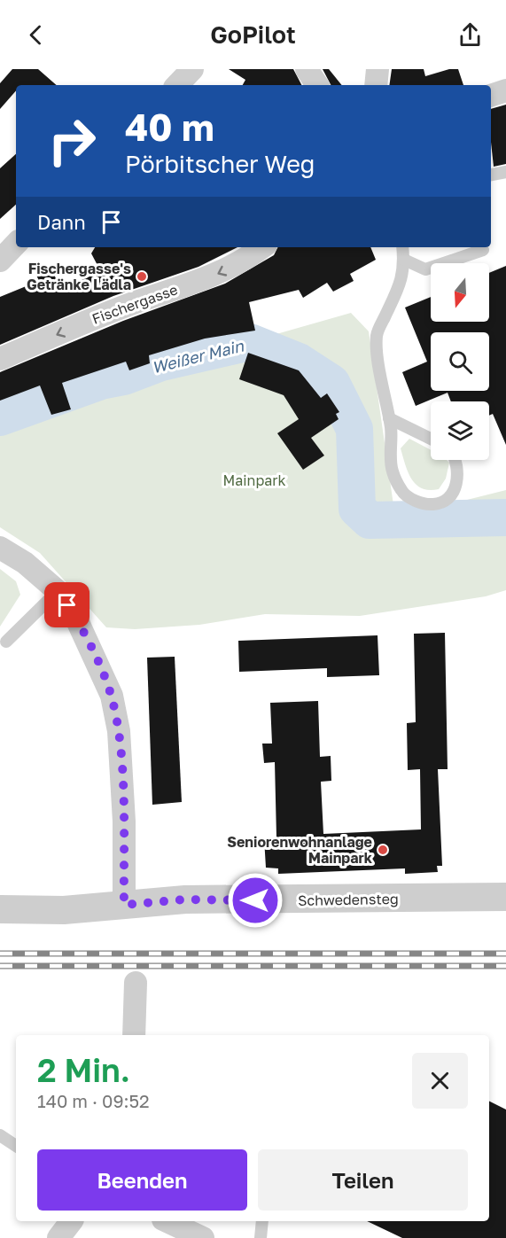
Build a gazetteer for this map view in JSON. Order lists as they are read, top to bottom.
{
  "streets": {
    "street": ["Fischergasse", "Schwedensteg"]
  },
  "one_way": ["Fischergasse"],
  "water": ["Weißer Main"],
  "parks": ["Mainpark"],
  "places": ["Fischergasse's Getränke Lädla", "Seniorenwohnanlage Mainpark"],
  "north": "bottom",
  "page": {
    "header": "GoPilot",
    "turn": ["40 m", "Pörbitscher Weg"],
    "then": "Dann",
    "heading": ["2 Min.", "140 m · 09:52"],
    "buttons": ["Beenden", "Teilen"]
  }
}
